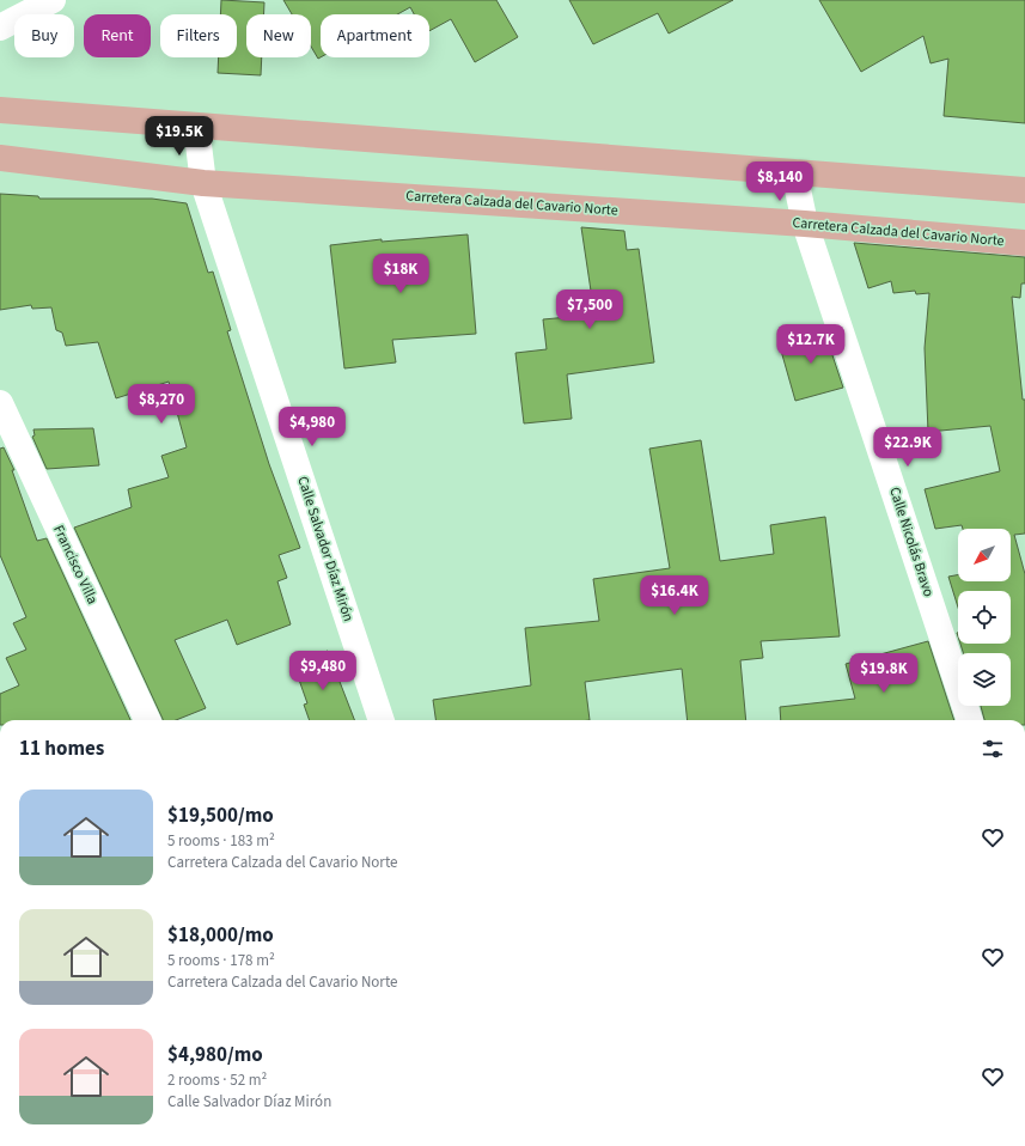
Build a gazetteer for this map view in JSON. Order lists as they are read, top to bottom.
{
  "streets": {
    "main road": ["Carretera Calzada del Cavario Norte"],
    "street": ["Calle Nicolás Bravo", "Calle Salvador Díaz Mirón", "Francisco Villa"]
  },
  "crossings": [
    ["Carretera Calzada del Cavario Norte", "Calle Nicolás Bravo"],
    ["Carretera Calzada del Cavario Norte", "Calle Salvador Díaz Mirón"]
  ],
  "north": "bottom left",
  "page": {
    "chip": [
      "Buy",
      "Rent",
      "Filters",
      "New",
      "Apartment"
    ],
    "price": [
      "$19.5K",
      "$8,140",
      "$18K",
      "$7,500",
      "$12.7K",
      "$8,270",
      "$4,980",
      "$22.9K",
      "$16.4K",
      "$9,480",
      "$19.8K"
    ],
    "heading": "11 homes",
    "list": [
      {
        "name": "$19,500/mo",
        "note": "5 rooms · 183 m² · Carretera Calzada del Cavario Norte"
      },
      {
        "name": "$18,000/mo",
        "note": "5 rooms · 178 m² · Carretera Calzada del Cavario Norte"
      },
      {
        "name": "$4,980/mo",
        "note": "2 rooms · 52 m² · Calle Salvador Díaz Mirón"
      }
    ]
  }
}
